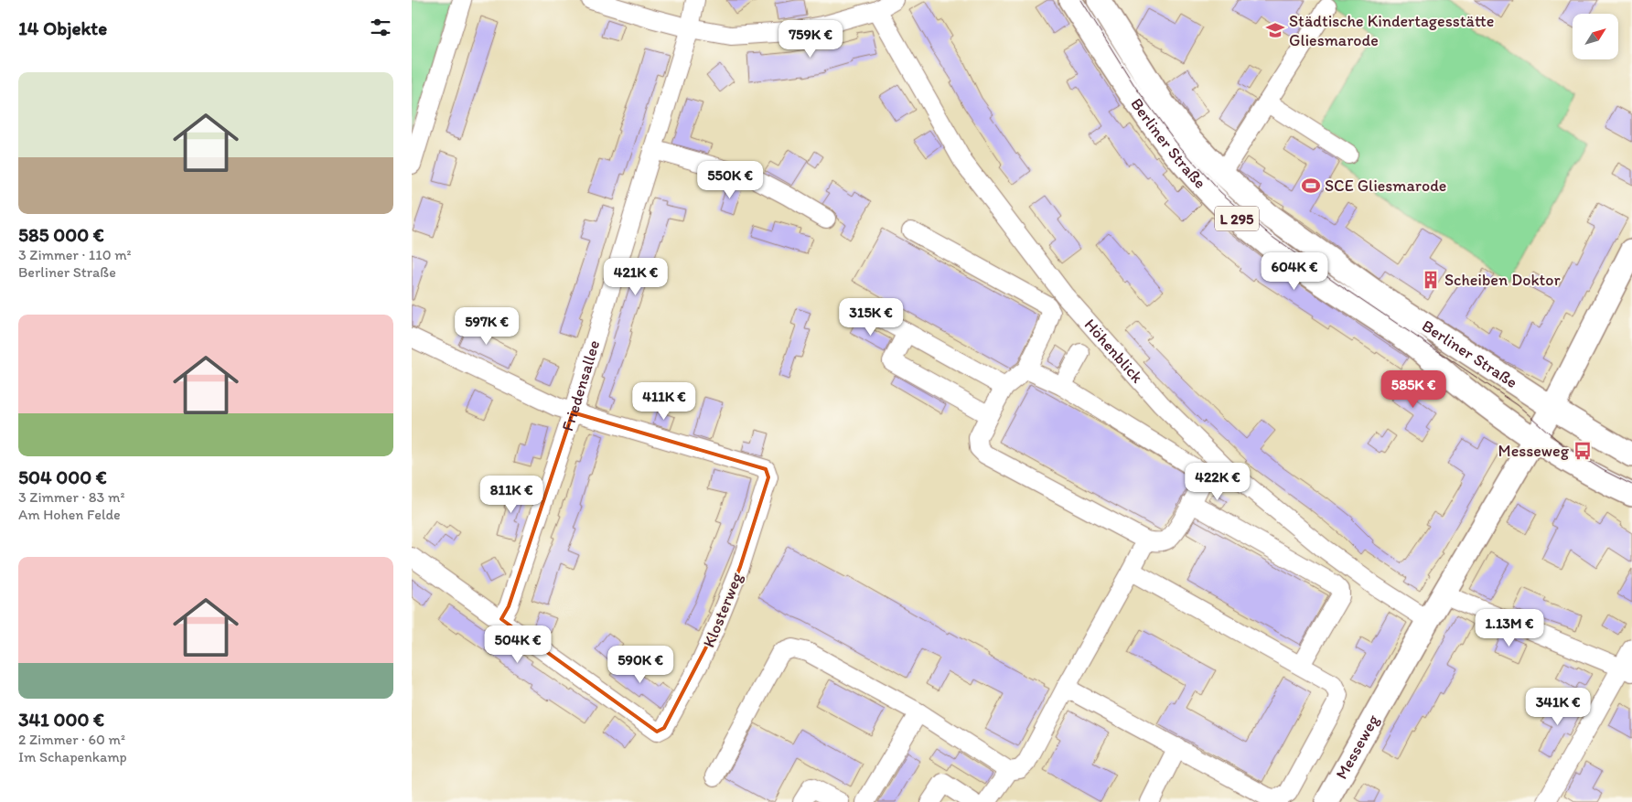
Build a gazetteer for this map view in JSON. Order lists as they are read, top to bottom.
{
  "streets": {
    "main road": ["Berliner Straße", "L 295", "Messeweg"],
    "street": ["Höhenblick", "Friedensallee", "Klosterweg"]
  },
  "crossings": [
    ["Berliner Straße", "Messeweg"],
    ["Höhenblick", "Messeweg"],
    ["Friedensallee", "Klosterweg"]
  ],
  "places": {
    "school or university": ["Städtische Kindertagesstätte Gliesmarode"],
    "sports": ["SCE Gliesmarode"],
    "building": ["Scheiben Doktor"],
    "bus stop": ["Messeweg"]
  },
  "north": "top right",
  "page": {
    "heading": "14 Objekte",
    "price": [
      "759K €",
      "550K €",
      "604K €",
      "421K €",
      "315K €",
      "597K €",
      "585K €",
      "411K €",
      "422K €",
      "811K €",
      "1.13M €",
      "504K €",
      "590K €",
      "341K €"
    ],
    "list": [
      {
        "name": "585 000 €",
        "note": "3 Zimmer · 110 m² · Berliner Straße"
      },
      {
        "name": "504 000 €",
        "note": "3 Zimmer · 83 m² · Am Hohen Felde"
      },
      {
        "name": "341 000 €",
        "note": "2 Zimmer · 60 m² · Im Schapenkamp"
      }
    ]
  }
}
